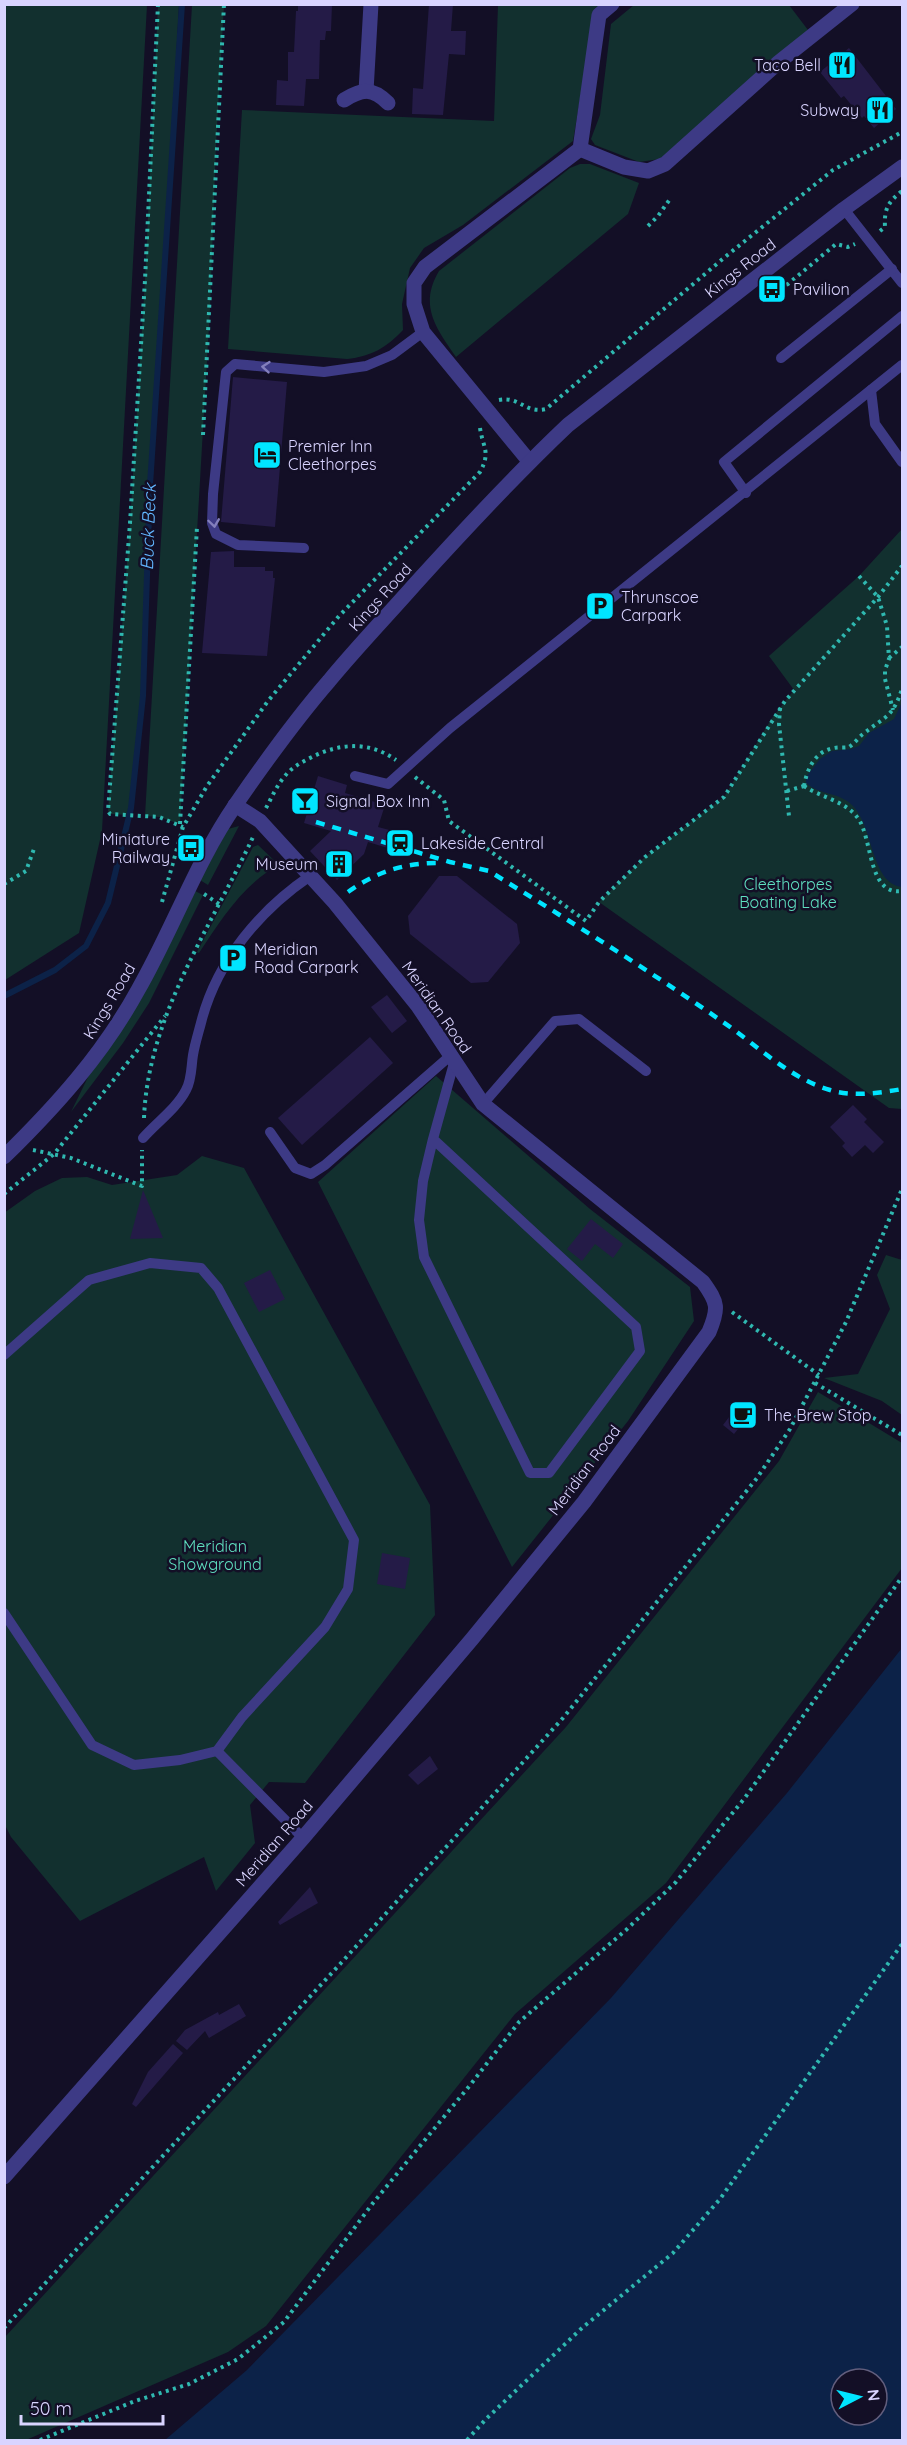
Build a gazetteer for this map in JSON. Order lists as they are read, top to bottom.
{
  "streets": {
    "street": ["Kings Road", "Meridian Road"]
  },
  "crossings": [
    ["Kings Road", "Meridian Road"]
  ],
  "water": ["Buck Beck"],
  "parks": ["Cleethorpes Boating Lake", "Meridian Showground"],
  "places": {
    "restaurant": ["Taco Bell", "Subway"],
    "bus stop": ["Pavilion", "Miniature Railway"],
    "hotel": ["Premier Inn Cleethorpes"],
    "parking": ["Thrunscoe Carpark", "Meridian Road Carpark"],
    "bar": ["Signal Box Inn"],
    "station": ["Lakeside Central"],
    "building": ["Museum"],
    "cafe": ["The Brew Stop"]
  },
  "scale_bar": "50 m",
  "north": "right"
}
